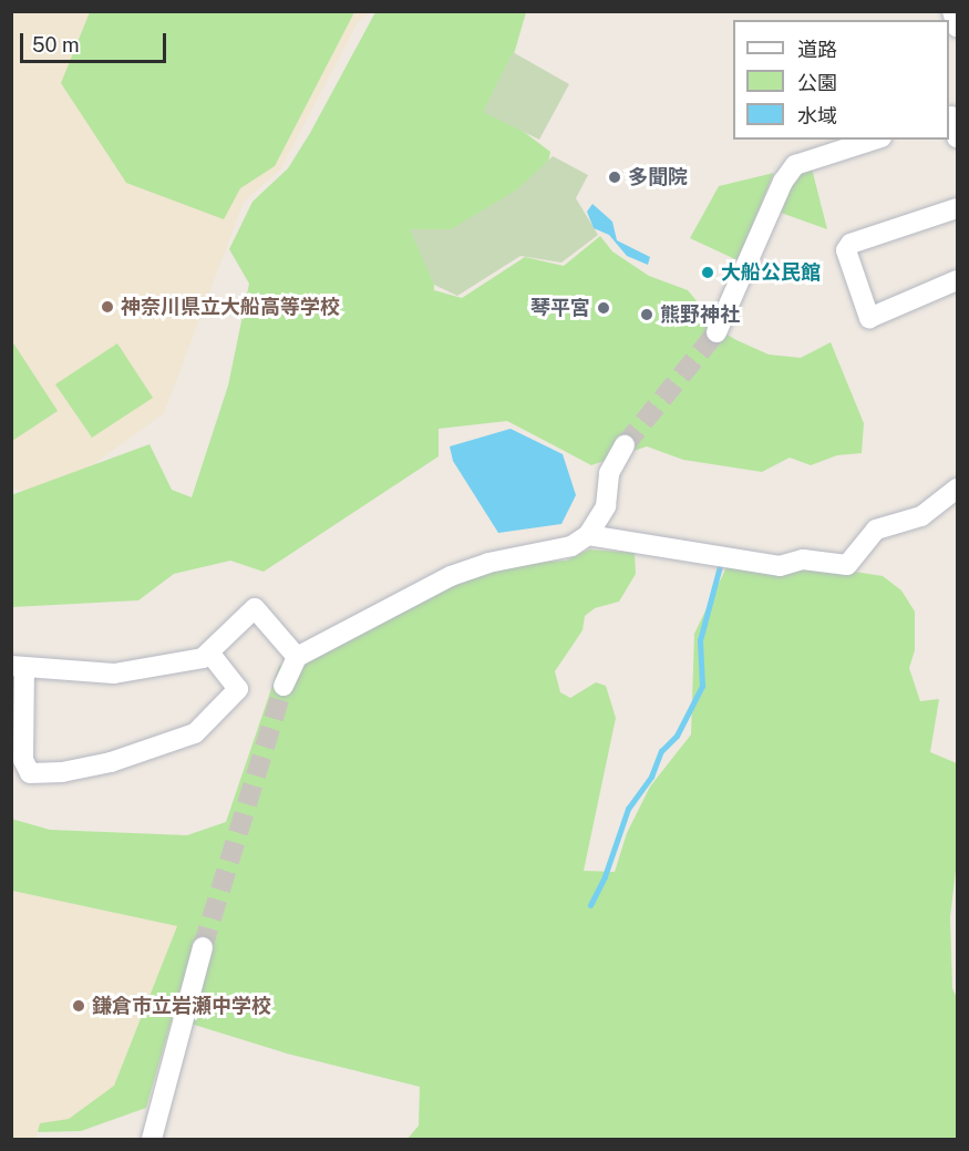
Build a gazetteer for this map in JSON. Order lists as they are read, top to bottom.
{
  "places": [
    "多聞院",
    "大船公民館",
    "神奈川県立大船高等学校",
    "琴平宮",
    "熊野神社",
    "鎌倉市立岩瀬中学校"
  ],
  "legend": ["道路", "公園", "水域"],
  "scale_bar": "50 m"
}
